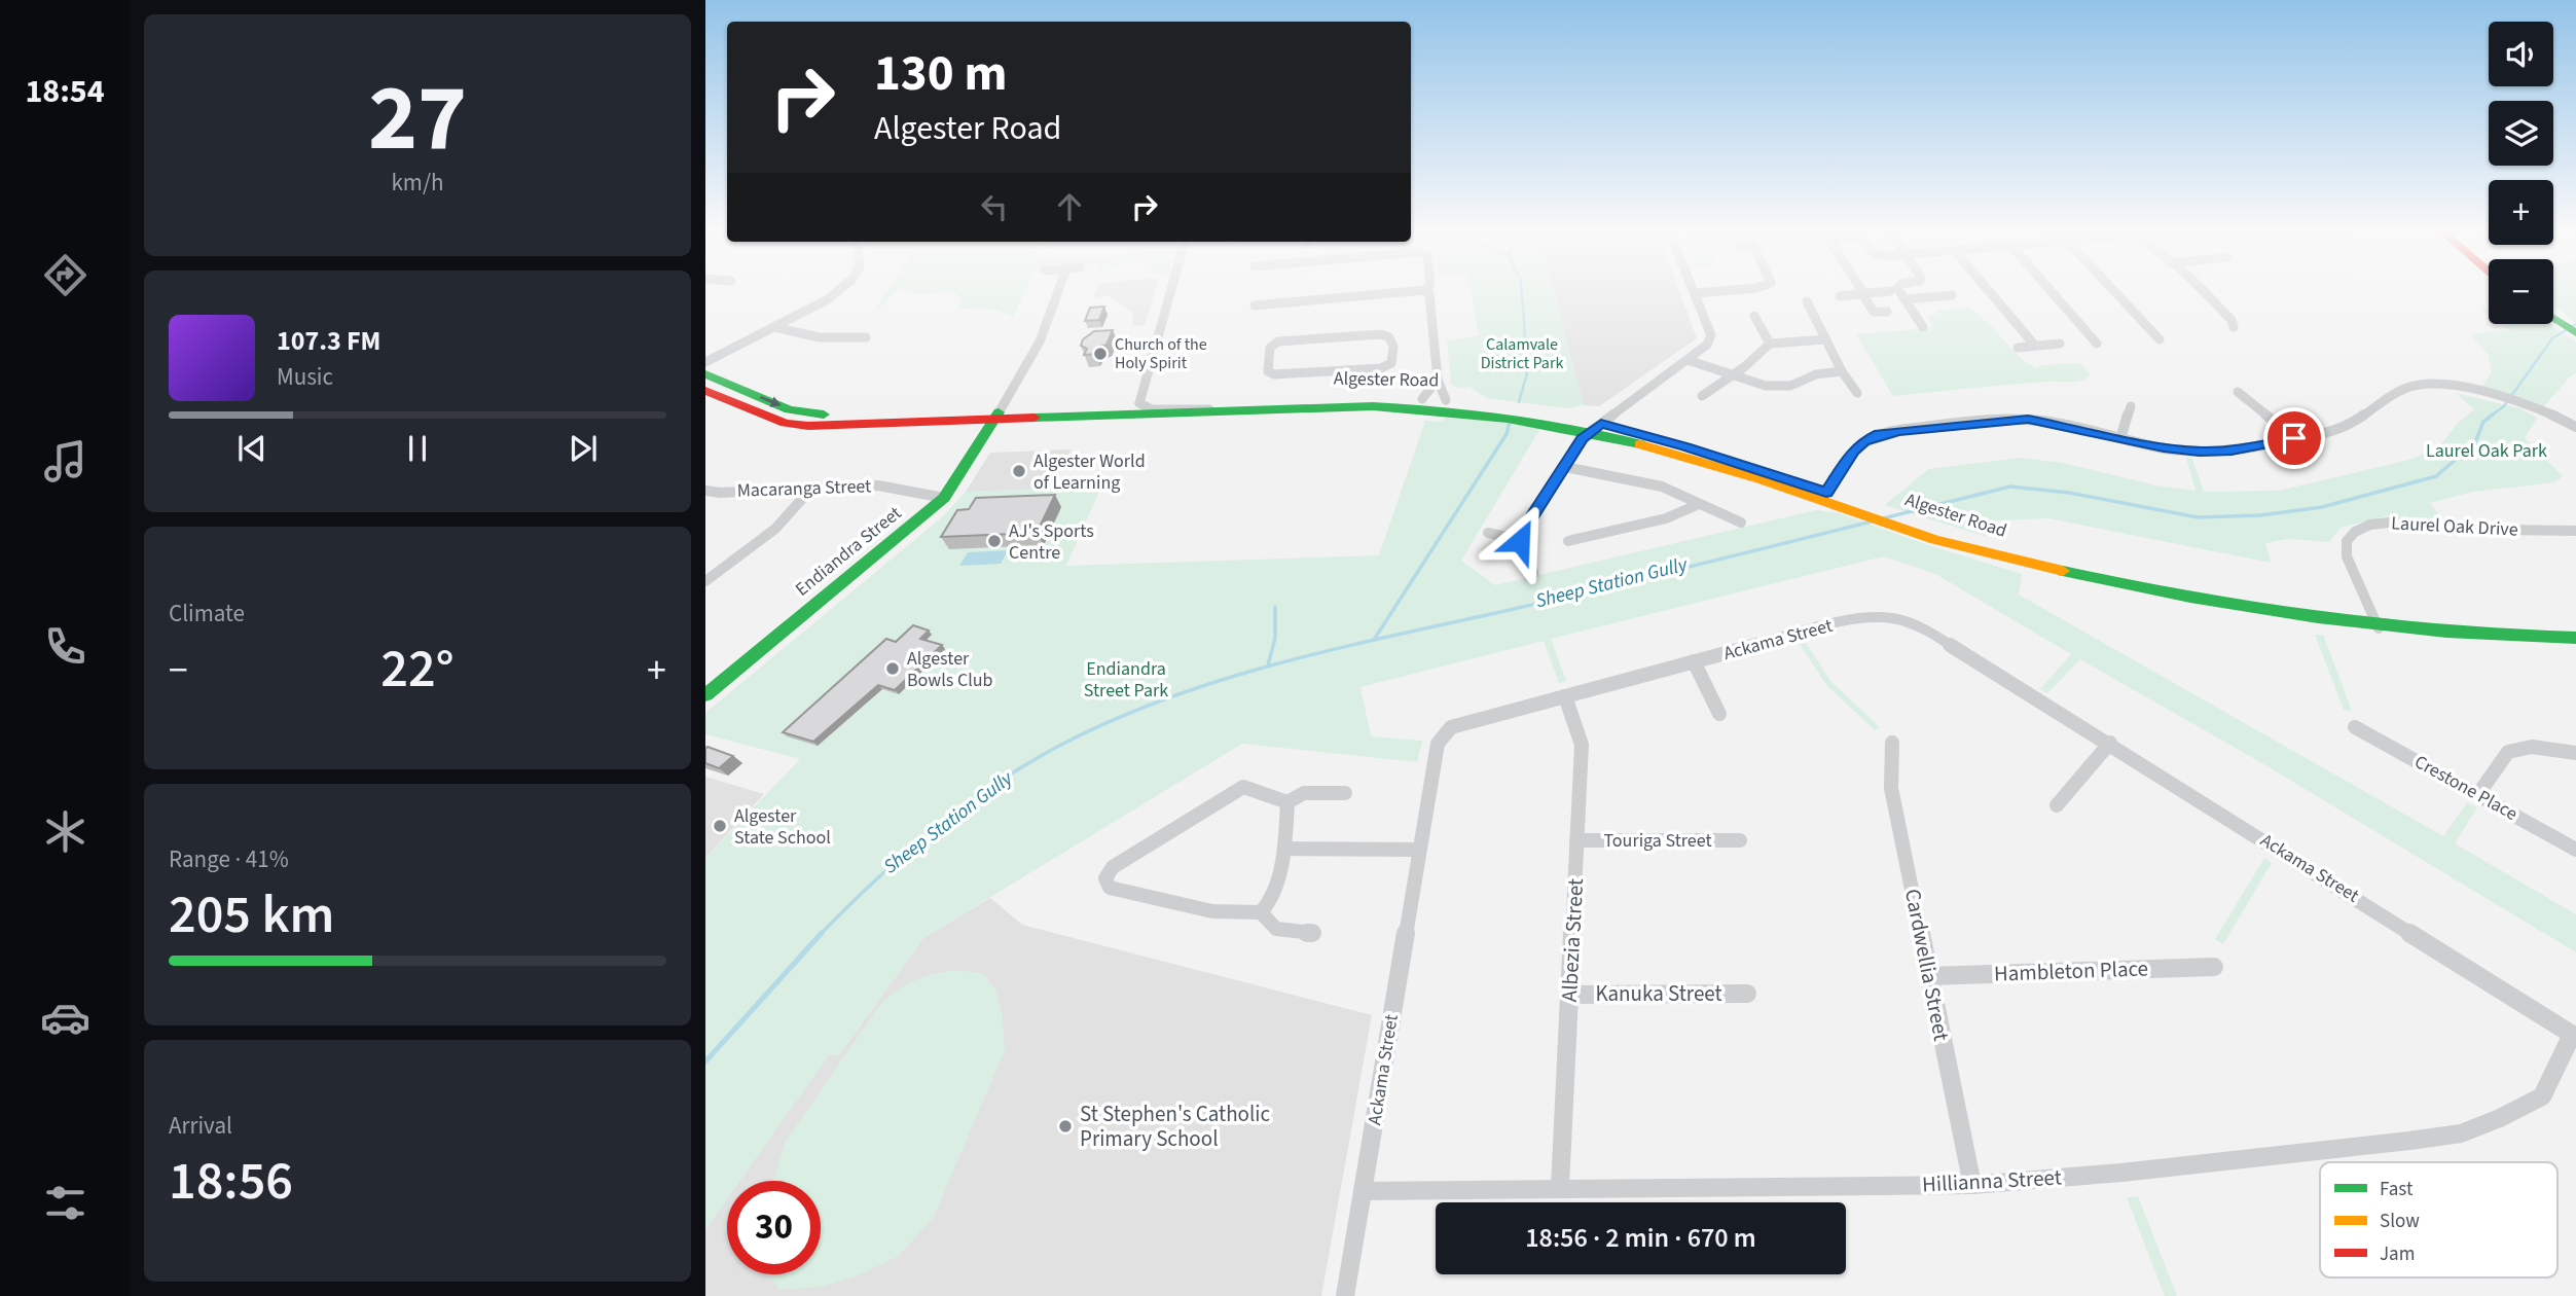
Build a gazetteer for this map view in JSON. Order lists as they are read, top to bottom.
{
  "streets": {
    "main road": ["Algester Road", "Endiandra Street"],
    "street": [
      "Macaranga Street",
      "Laurel Oak Drive",
      "Ackama Street",
      "Crestone Place",
      "Touriga Street",
      "Albezia Street",
      "Cardwellia Street",
      "Hambleton Place",
      "Kanuka Street",
      "Hillianna Street"
    ]
  },
  "crossings": [
    ["Algester Road", "Laurel Oak Drive"],
    ["Algester Road", "Endiandra Street"],
    ["Macaranga Street", "Endiandra Street"],
    ["Ackama Street", "Albezia Street"],
    ["Ackama Street", "Hillianna Street"],
    ["Touriga Street", "Albezia Street"],
    ["Albezia Street", "Kanuka Street"],
    ["Albezia Street", "Hillianna Street"],
    ["Cardwellia Street", "Hambleton Place"],
    ["Cardwellia Street", "Hillianna Street"]
  ],
  "water": ["Sheep Station Gully"],
  "parks": ["Calamvale District Park", "Laurel Oak Park", "Endiandra Street Park"],
  "places": [
    "Church of the Holy Spirit",
    "Algester World of Learning",
    "AJ's Sports Centre",
    "Algester Bowls Club",
    "Algester State School",
    "St Stephen's Catholic Primary School"
  ],
  "legend": ["Fast", "Slow", "Jam"],
  "page": {
    "tabs": "18:54",
    "tile": [
      ["27", "km/h"],
      "Climate",
      ["Range · 41%", "205 km"],
      ["Arrival", "18:56"]
    ],
    "map_buttons": ["+", "−"],
    "turn": ["130 m", "Algester Road"],
    "song": ["107.3 FM", "Music"],
    "heat": ["−", "22°", "+"],
    "limit": "30",
    "trip": "18:56 · 2 min · 670 m"
  }
}
